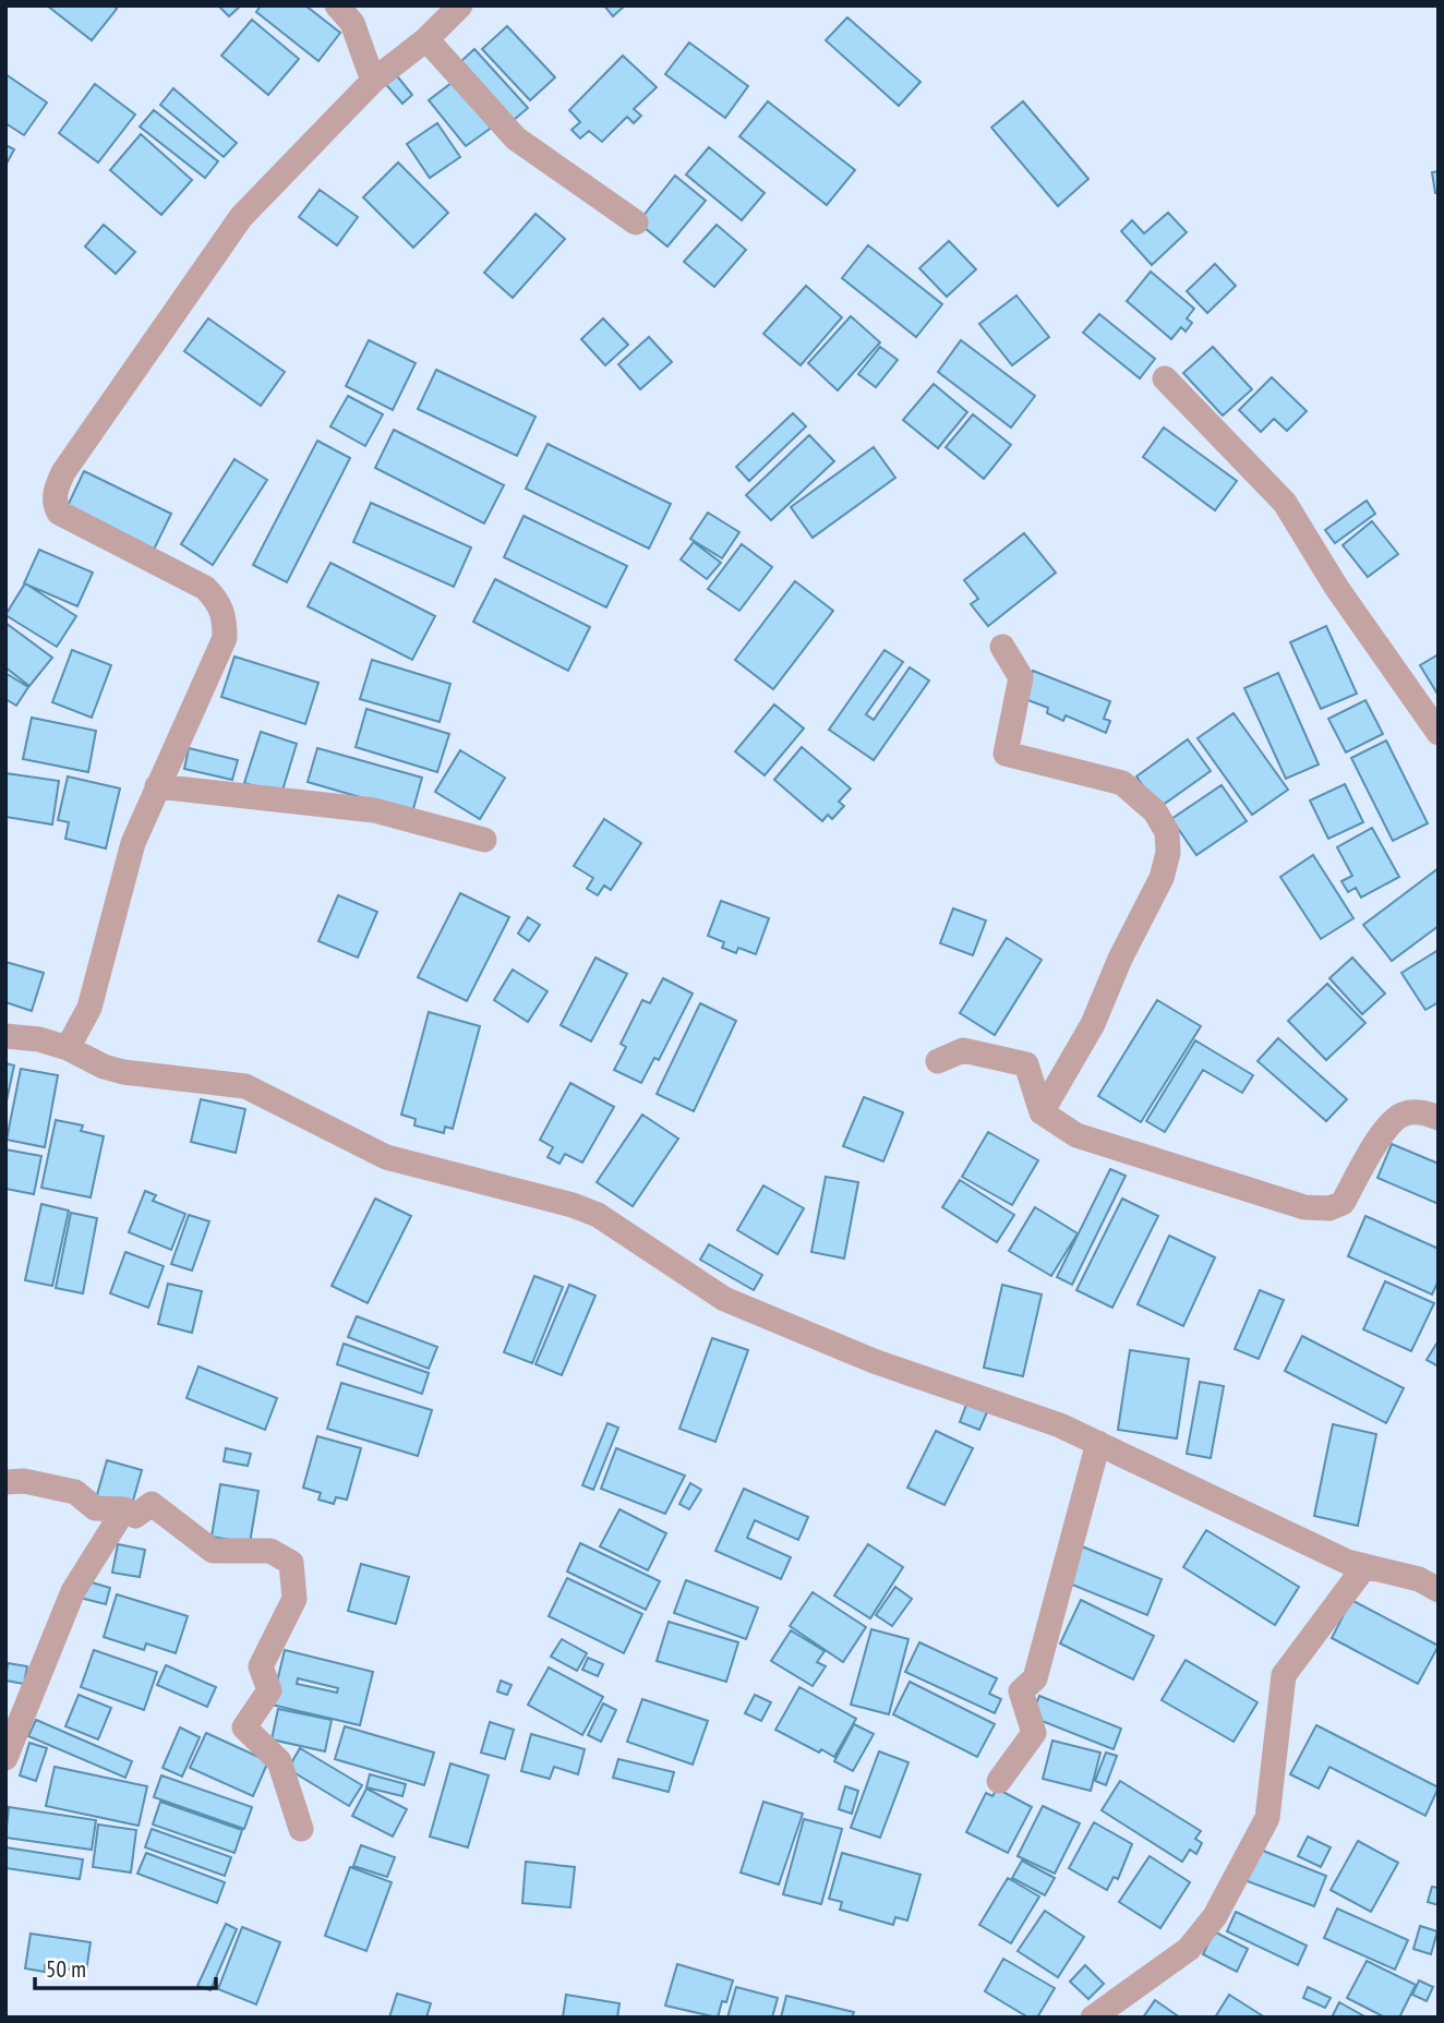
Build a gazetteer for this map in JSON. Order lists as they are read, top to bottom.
{
  "scale_bar": "50 m"
}
